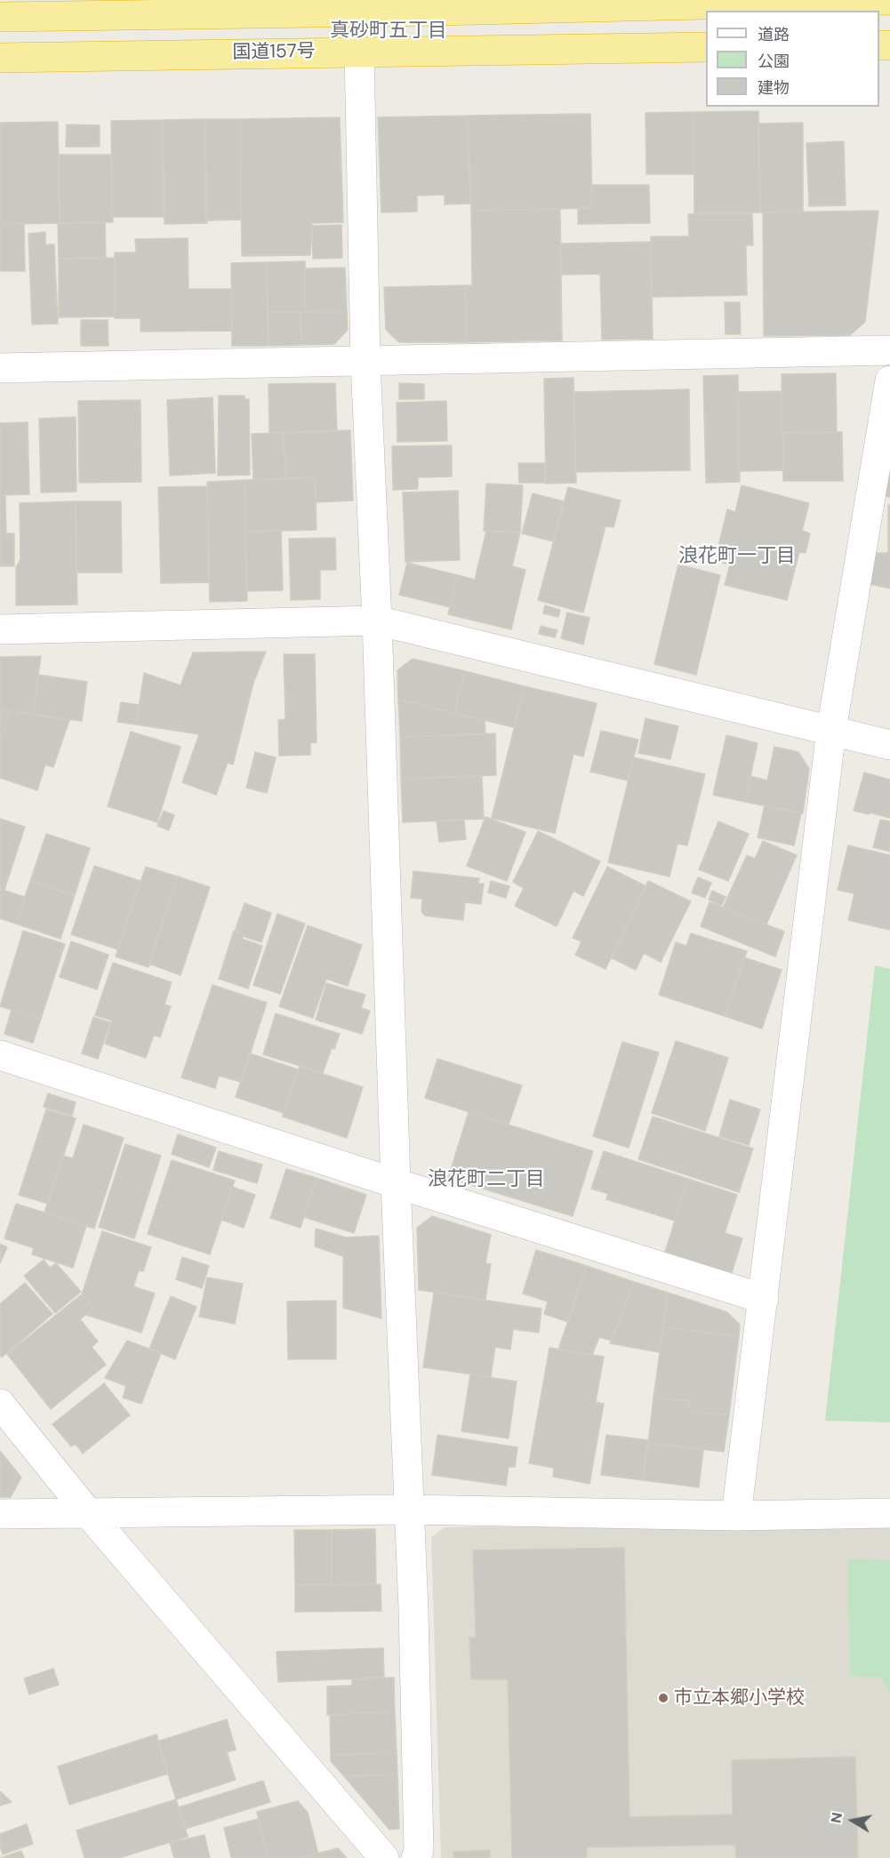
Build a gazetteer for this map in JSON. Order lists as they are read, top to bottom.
{
  "streets": {
    "highway": ["国道157号"]
  },
  "districts": ["真砂町五丁目", "浪花町一丁目", "浪花町二丁目"],
  "places": ["市立本郷小学校"],
  "legend": ["道路", "公園", "建物"],
  "north": "left"
}
